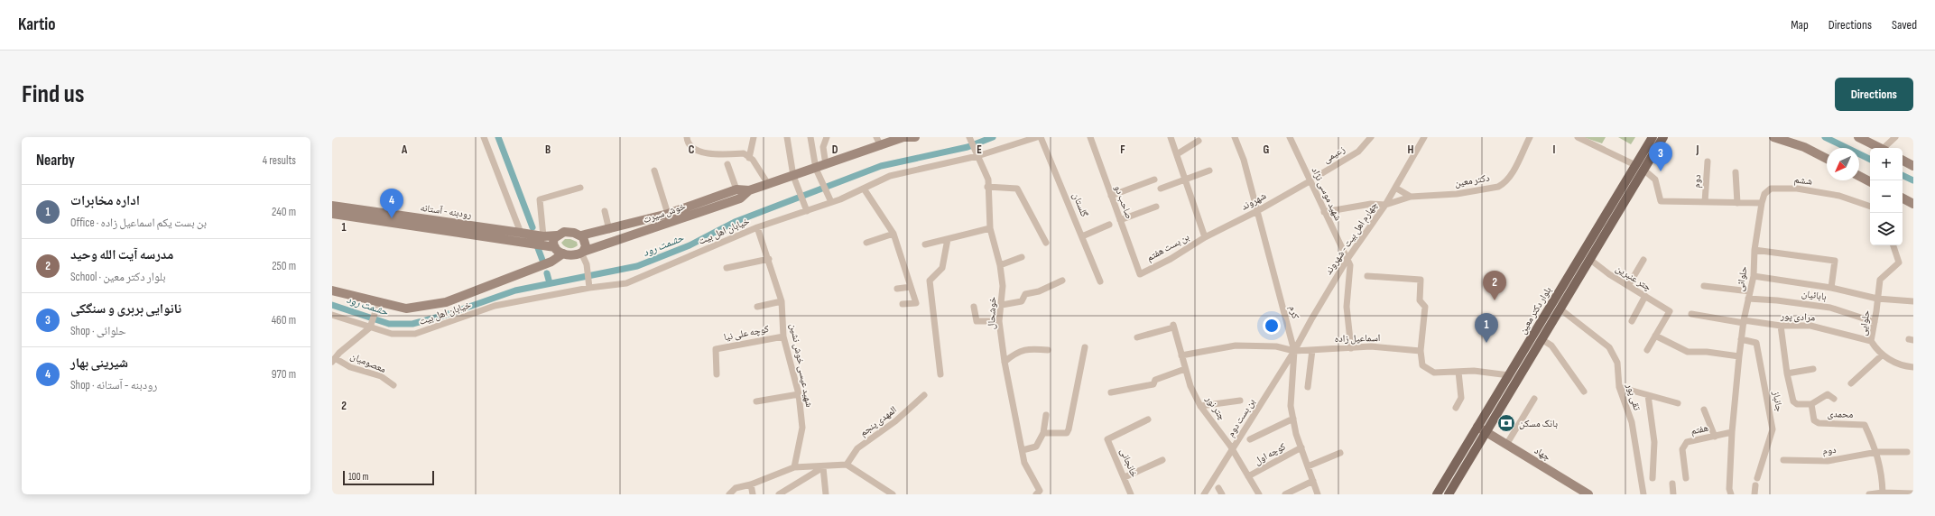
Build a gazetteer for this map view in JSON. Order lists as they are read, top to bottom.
{
  "streets": {
    "main road": [
      "رودبنه - آستانه",
      "خوش سیرت",
      "بلوار دکتر معین",
      "جهاد"
    ],
    "street": [
      "زعیمی",
      "دکتر معین",
      "ششم",
      "دوم",
      "شهید موسی نژاد",
      "شهروند",
      "صاحب دو",
      "گلستان",
      "خیابان اهل بیت",
      "چهارم اهل بیت - شهروند",
      "بن بست هفتم",
      "چتر عنبرین",
      "حلوائی",
      "بابائیان",
      "کرم",
      "خوشحال",
      "مرادی پور",
      "حلوایی",
      "کوچه علی نیا",
      "اسماعیل زاده",
      "معصومیان",
      "شهید عیسی خوش نشین",
      "تقی پور",
      "جانباز",
      "چتر نور",
      "محمدی",
      "بن بست دوم",
      "المهدی پنجم",
      "هفتم",
      "کوچه اول",
      "خانجانی"
    ]
  },
  "crossings": [
    ["دکتر معین", "چهارم اهل بیت - شهروند"],
    ["ششم", "حلوائی"],
    ["دوم", "محمدی"],
    ["شهید موسی نژاد", "شهروند"],
    ["شهید موسی نژاد", "چهارم اهل بیت - شهروند"],
    ["شهروند", "بن بست هفتم"],
    ["شهروند", "کرم"],
    ["صاحب دو", "بن بست هفتم"],
    ["رودبنه - آستانه", "خوش سیرت"],
    ["خیابان اهل بیت", "خوشحال"],
    ["خیابان اهل بیت", "شهید عیسی خوش نشین"],
    ["چهارم اهل بیت - شهروند", "کرم"],
    ["چهارم اهل بیت - شهروند", "اسماعیل زاده"],
    ["چهارم اهل بیت - شهروند", "بن بست دوم"],
    ["چتر عنبرین", "بلوار دکتر معین"],
    ["حلوائی", "بابائیان"],
    ["حلوائی", "مرادی پور"],
    ["حلوائی", "جانباز"],
    ["حلوائی", "هفتم"],
    ["بابائیان", "حلوایی"],
    ["بلوار دکتر معین", "تقی پور"],
    ["بلوار دکتر معین", "جهاد"],
    ["کرم", "اسماعیل زاده"],
    ["کرم", "بن بست دوم"],
    ["کرم", "کوچه اول"],
    ["مرادی پور", "حلوایی"],
    ["کوچه علی نیا", "شهید عیسی خوش نشین"],
    ["اسماعیل زاده", "چتر نور"],
    ["اسماعیل زاده", "بن بست دوم"],
    ["چتر نور", "بن بست دوم"],
    ["چتر نور", "کوچه اول"]
  ],
  "water": ["حشمت رود"],
  "places": {
    "bank": ["بانک مسکن"]
  },
  "scale_bar": "100 m",
  "north": "bottom left",
  "page": {
    "header": "Kartio",
    "nav": ["Map", "Directions", "Saved"],
    "buttons": "Directions",
    "title": "Find us",
    "heading": ["Nearby", "4 results"],
    "pins": [
      "3",
      "4",
      "2",
      "1"
    ],
    "map_buttons": ["+", "−"],
    "list": [
      {
        "mark": "1",
        "name": "اداره مخابرات",
        "note": "Office · بن بست یکم اسماعیل زاده",
        "value": "240 m"
      },
      {
        "mark": "2",
        "name": "مدرسه آیت الله وحید",
        "note": "School · بلوار دکتر معین",
        "value": "250 m"
      },
      {
        "mark": "3",
        "name": "نانوایی بربری و سنگکی",
        "note": "Shop · حلوائی",
        "value": "460 m"
      },
      {
        "mark": "4",
        "name": "شیرینی بهار",
        "note": "Shop · رودبنه - آستانه",
        "value": "970 m"
      }
    ],
    "scale": "100 m"
  },
  "grid": {
    "columns": [
      "A",
      "B",
      "C",
      "D",
      "E",
      "F",
      "G",
      "H",
      "I",
      "J"
    ],
    "rows": ["1", "2"]
  }
}
